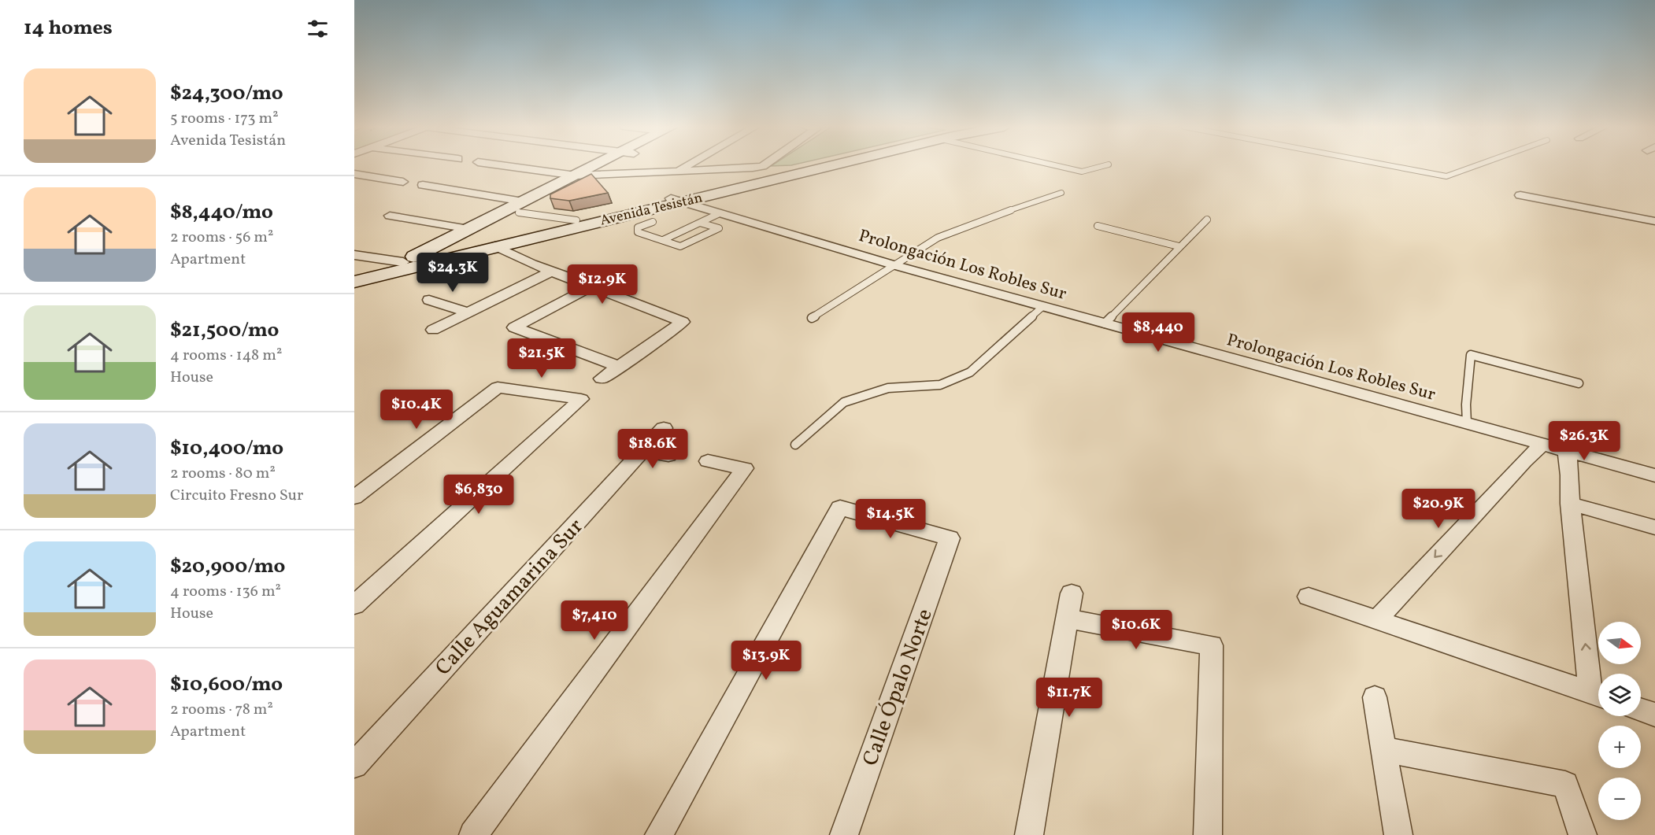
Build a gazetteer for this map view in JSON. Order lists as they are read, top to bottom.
{
  "streets": {
    "street": [
      "Avenida Tesistán",
      "Prolongación Los Robles Sur",
      "Calle Aguamarina Sur",
      "Calle Ópalo Norte"
    ]
  },
  "crossings": [
    ["Avenida Tesistán", "Prolongación Los Robles Sur"]
  ],
  "north": "right",
  "page": {
    "heading": "14 homes",
    "list": [
      {
        "name": "$24,300/mo",
        "note": "5 rooms · 173 m² · Avenida Tesistán"
      },
      {
        "name": "$8,440/mo",
        "note": "2 rooms · 56 m² · Apartment"
      },
      {
        "name": "$21,500/mo",
        "note": "4 rooms · 148 m² · House"
      },
      {
        "name": "$10,400/mo",
        "note": "2 rooms · 80 m² · Circuito Fresno Sur"
      },
      {
        "name": "$20,900/mo",
        "note": "4 rooms · 136 m² · House"
      },
      {
        "name": "$10,600/mo",
        "note": "2 rooms · 78 m² · Apartment"
      }
    ],
    "price": [
      "$24.3K",
      "$12.9K",
      "$8,440",
      "$21.5K",
      "$10.4K",
      "$26.3K",
      "$18.6K",
      "$6,830",
      "$20.9K",
      "$14.5K",
      "$7,410",
      "$10.6K",
      "$13.9K",
      "$11.7K"
    ],
    "map_buttons": ["+", "−"]
  }
}
